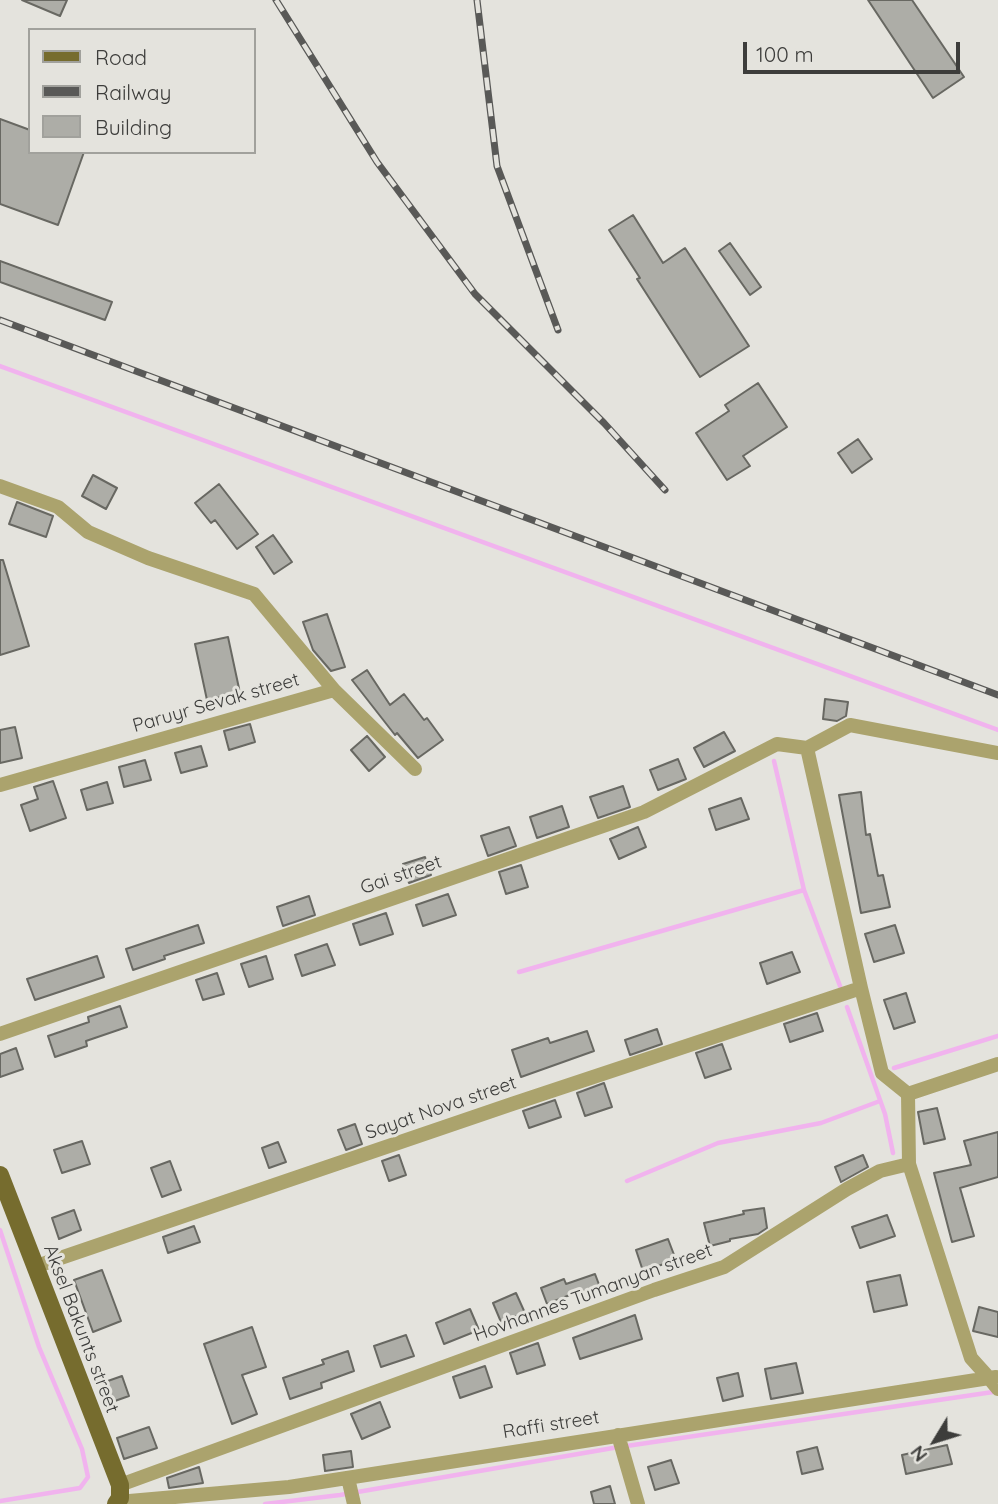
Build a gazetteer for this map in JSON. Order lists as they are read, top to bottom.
{
  "streets": {
    "main road": ["Aksel Bakunts street"],
    "street": [
      "Paruyr Sevak street",
      "Gai street",
      "Sayat Nova street",
      "Hovhannes Tumanyan street",
      "Raffi street"
    ]
  },
  "crossings": [
    ["Sayat Nova street", "Aksel Bakunts street"],
    ["Hovhannes Tumanyan street", "Aksel Bakunts street"],
    ["Hovhannes Tumanyan street", "Raffi street"],
    ["Aksel Bakunts street", "Raffi street"]
  ],
  "legend": ["Road", "Railway", "Building"],
  "scale_bar": "100 m",
  "north": "bottom left"
}
